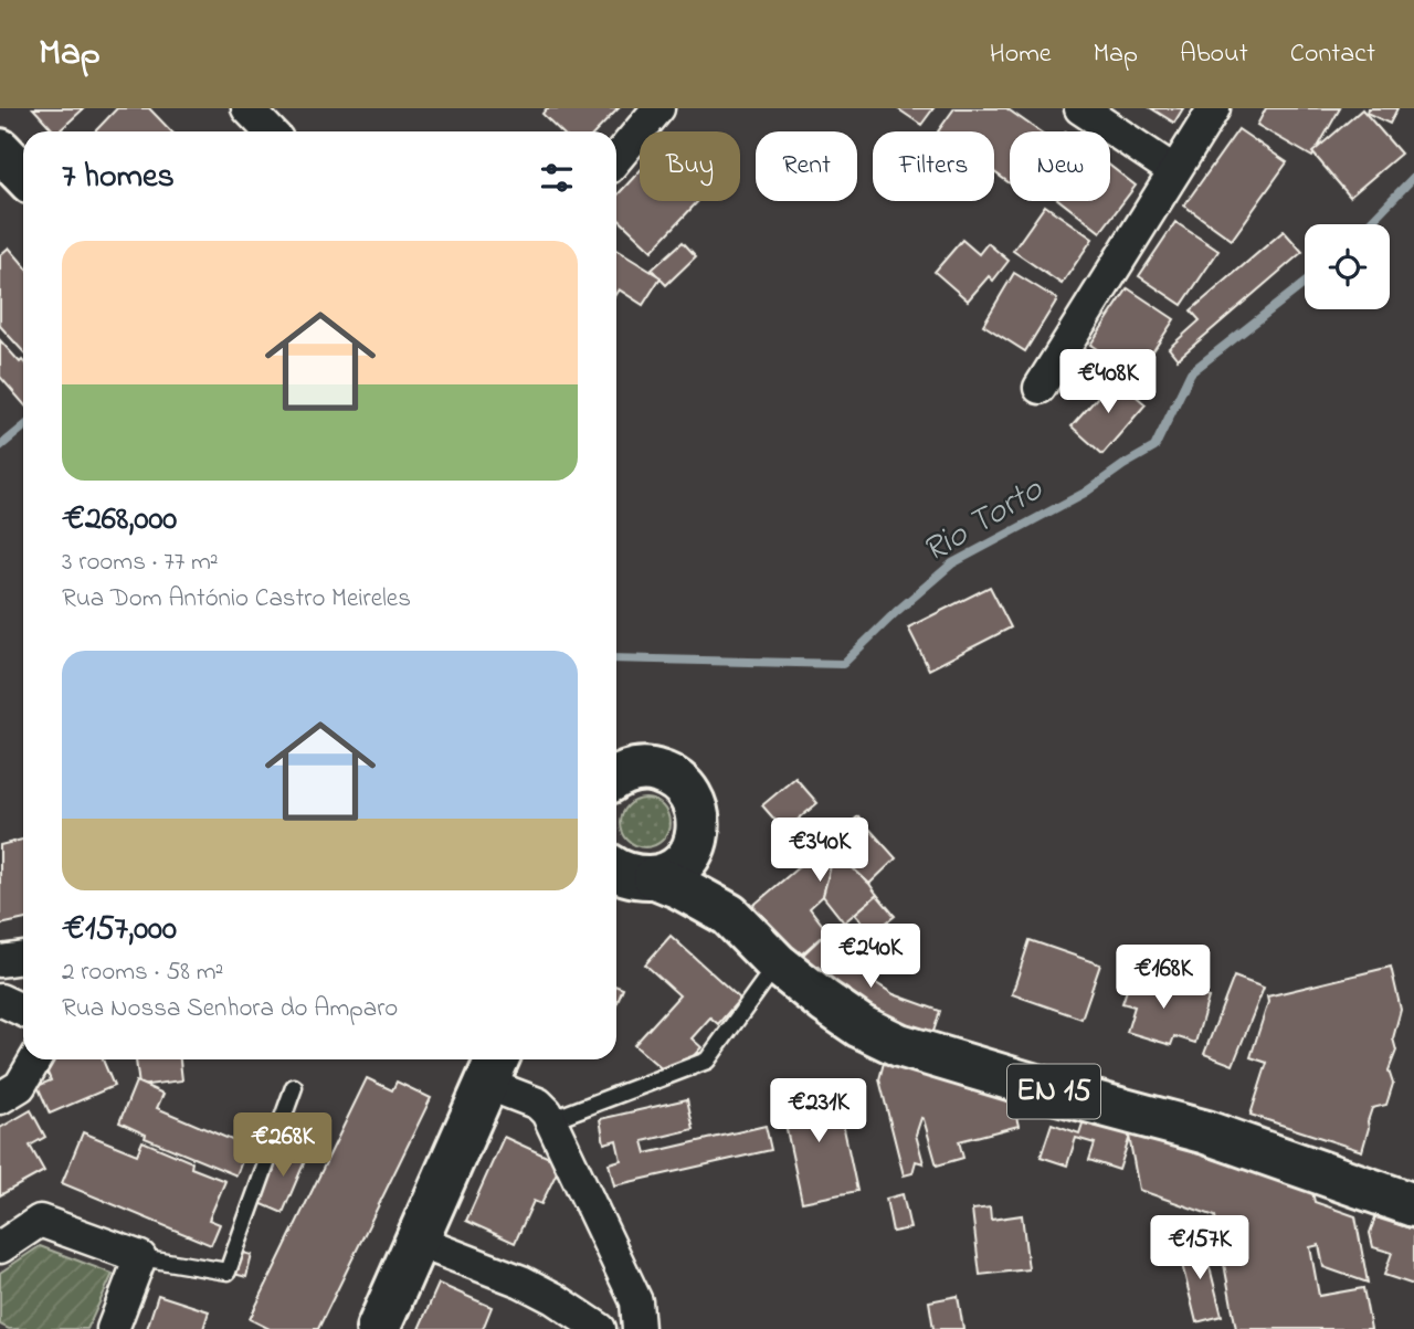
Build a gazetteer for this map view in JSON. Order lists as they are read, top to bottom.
{
  "streets": {
    "main road": ["EN 15"]
  },
  "water": ["Rio Torto"],
  "page": {
    "header": "Map",
    "nav": [
      "Home",
      "Map",
      "About",
      "Contact"
    ],
    "chip": [
      "Buy",
      "Rent",
      "Filters",
      "New"
    ],
    "heading": "7 homes",
    "list": [
      {
        "name": "€268,000",
        "note": "3 rooms · 77 m² · Rua Dom António Castro Meireles"
      },
      {
        "name": "€157,000",
        "note": "2 rooms · 58 m² · Rua Nossa Senhora do Amparo"
      }
    ],
    "price": [
      "€408K",
      "€340K",
      "€240K",
      "€168K",
      "€231K",
      "€268K",
      "€157K"
    ]
  }
}
